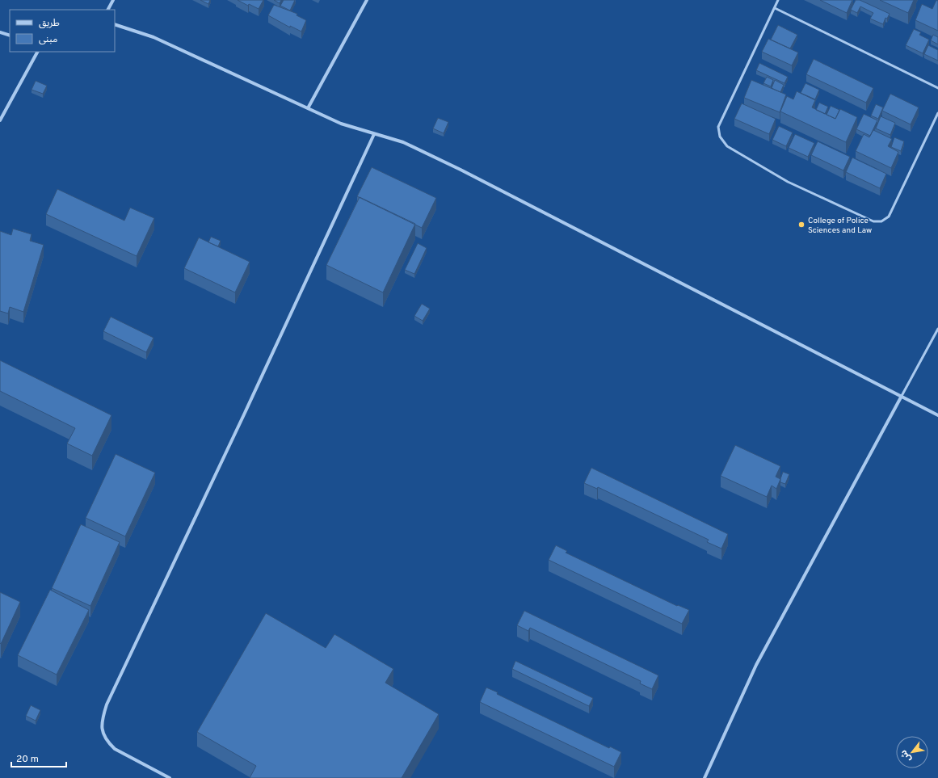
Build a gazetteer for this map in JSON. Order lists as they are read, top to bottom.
{
  "places": ["College of Police Sciences and Law"],
  "legend": ["طريق", "مبنى"],
  "scale_bar": "20 m",
  "north": "bottom left"
}
